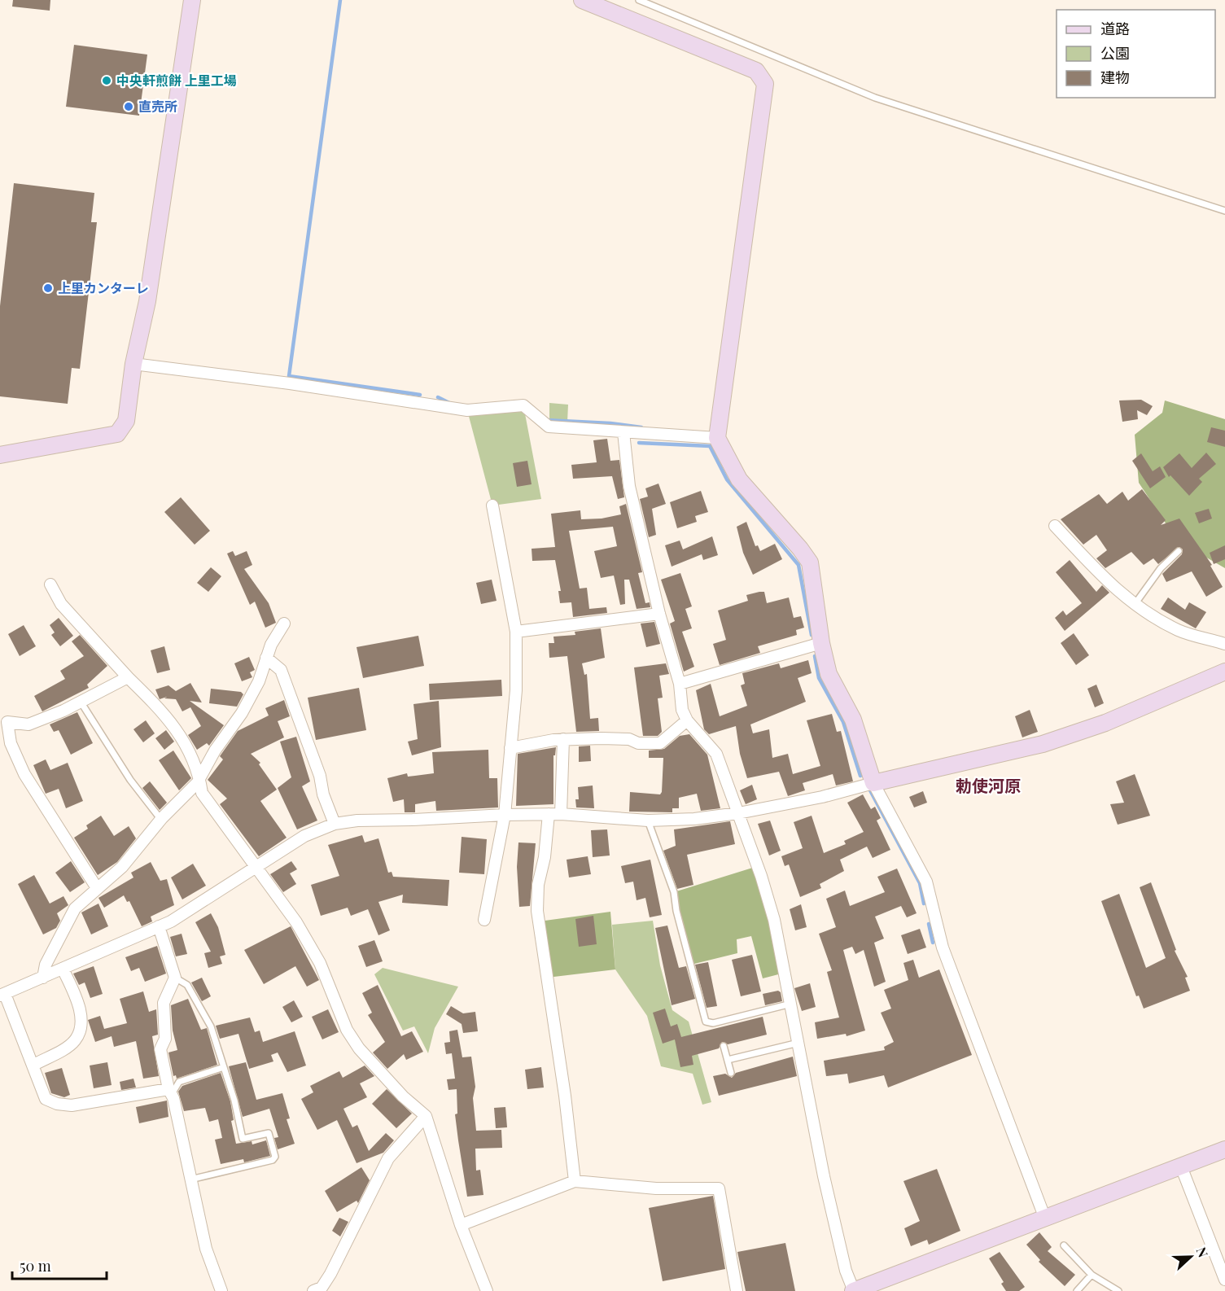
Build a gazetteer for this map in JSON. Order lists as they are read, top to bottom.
{
  "districts": ["勅使河原"],
  "places": ["中央軒煎餅 上里工場", "直売所", "上里カンターレ"],
  "legend": ["道路", "公園", "建物"],
  "scale_bar": "50 m",
  "north": "right"
}
